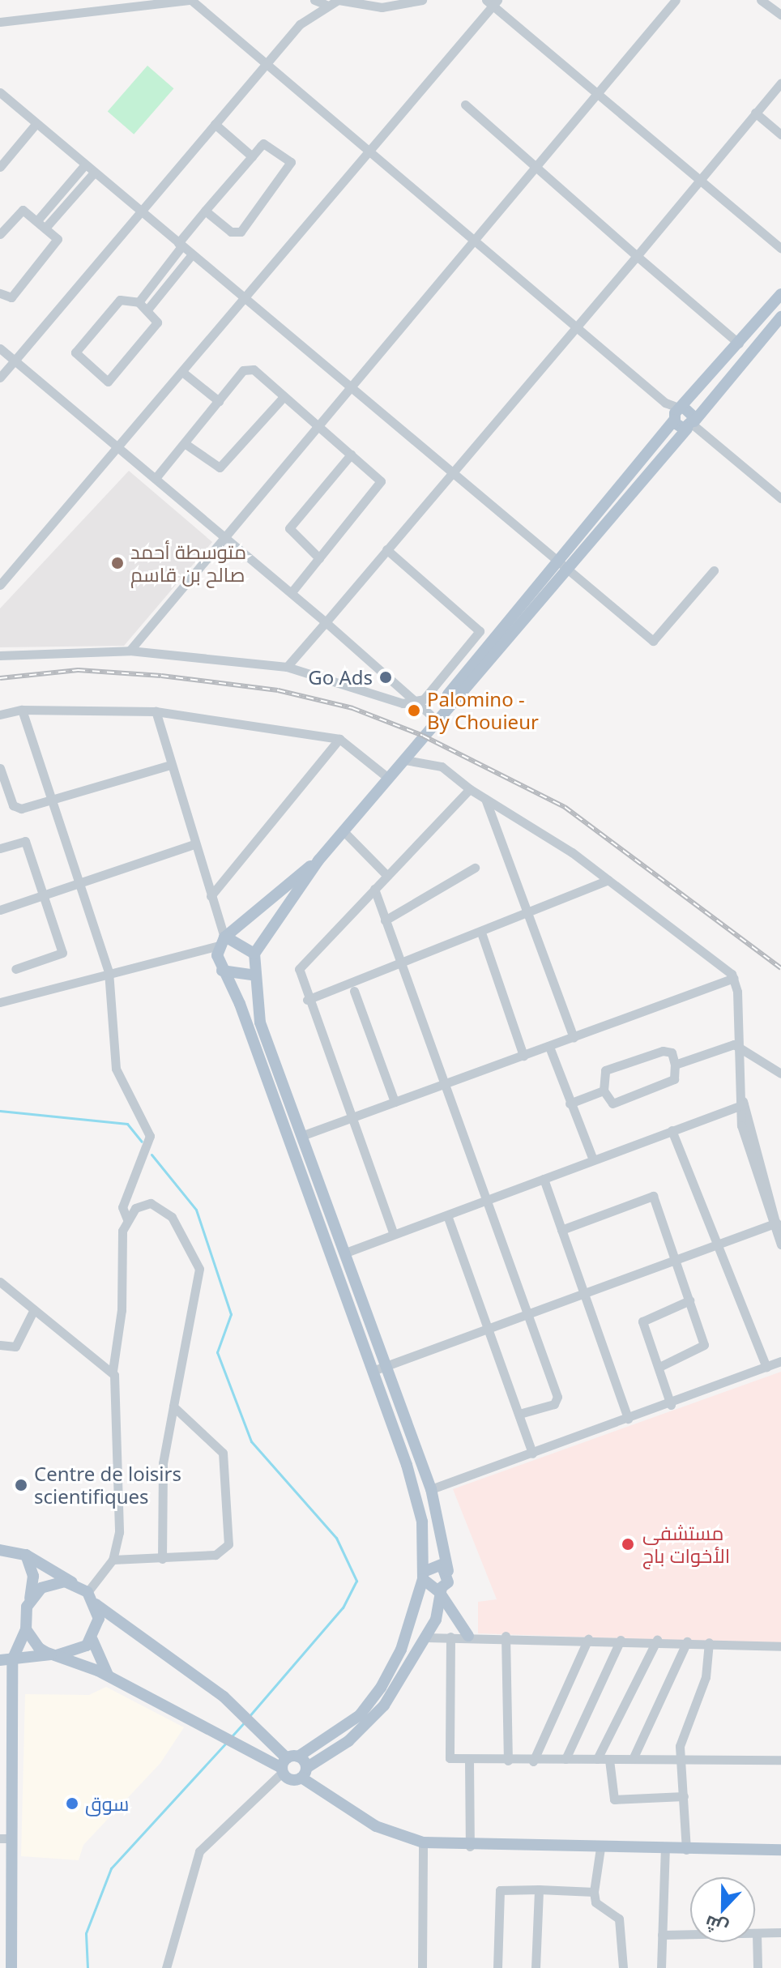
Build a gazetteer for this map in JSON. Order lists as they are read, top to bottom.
{
  "places": [
    "متوسطة أحمد صالح بن قاسم",
    "Go Ads",
    "Palomino - By Chouieur",
    "Centre de loisirs scientifiques",
    "مستشفى الأخوات باج",
    "سوق"
  ],
  "north": "bottom"
}
